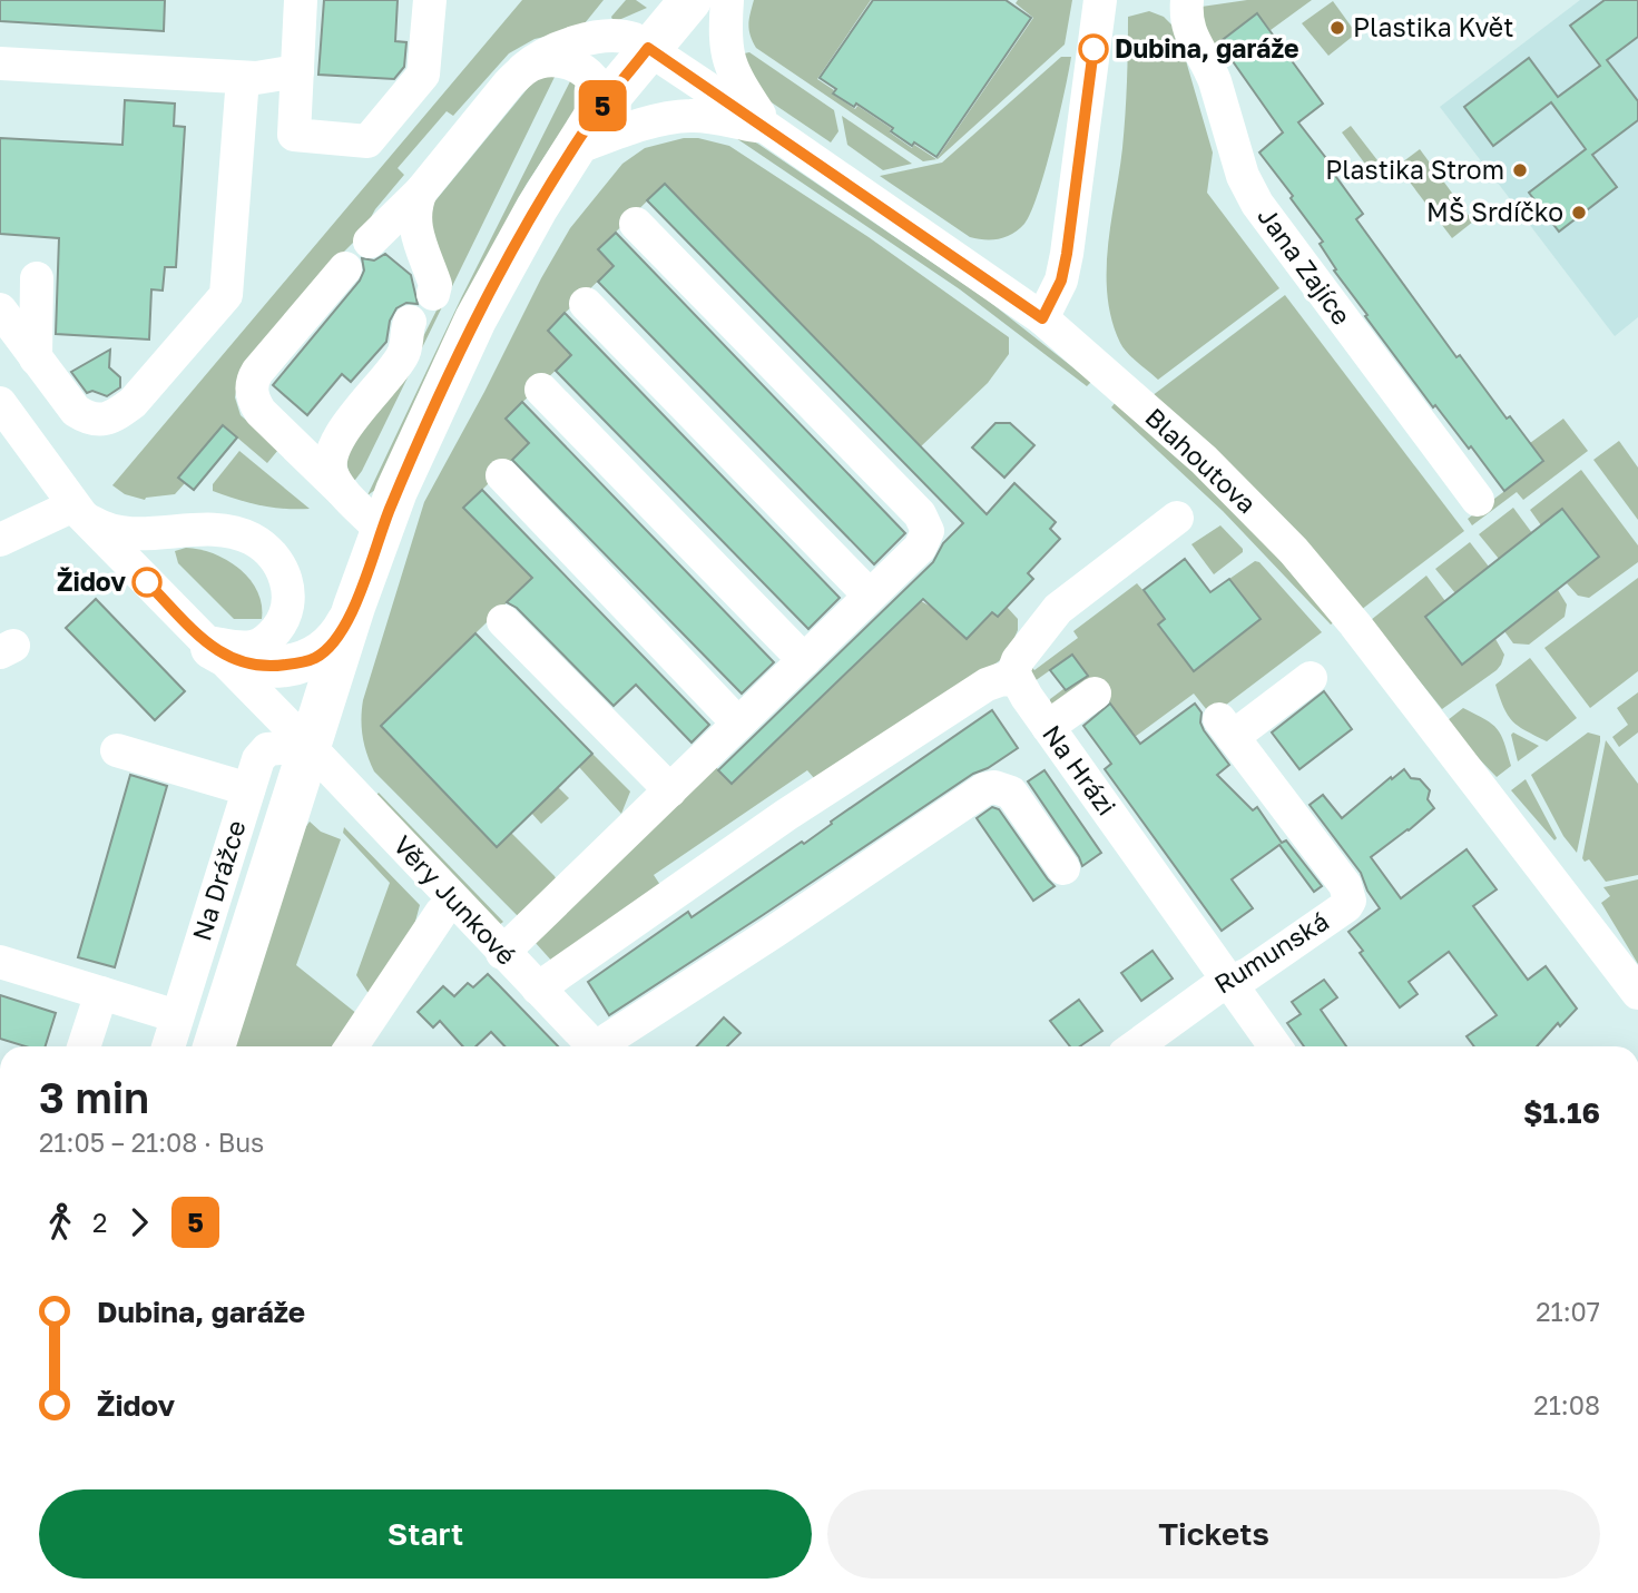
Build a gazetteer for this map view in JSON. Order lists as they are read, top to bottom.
{
  "streets": {
    "main road": ["Na Drážce"],
    "street": [
      "Jana Zajíce",
      "Blahoutova",
      "Na Hrázi",
      "Věry Junkové",
      "Rumunská"
    ]
  },
  "crossings": [
    ["Blahoutova", "Na Drážce"],
    ["Na Hrázi", "Rumunská"],
    ["Na Drážce", "Věry Junkové"]
  ],
  "places": [
    "Plastika Květ",
    "Dubina, garáže",
    "Plastika Strom",
    "MŠ Srdíčko",
    "Židov"
  ],
  "lines": ["bus line 5"],
  "page": {
    "on_map": "5",
    "heading": ["3 min", "21:05 – 21:08 · Bus", "$1.16"],
    "legs": ["2", "5"],
    "list": [
      {
        "name": "Dubina, garáže",
        "value": "21:07"
      },
      {
        "name": "Židov",
        "value": "21:08"
      }
    ],
    "buttons": ["Start", "Tickets"]
  }
}
